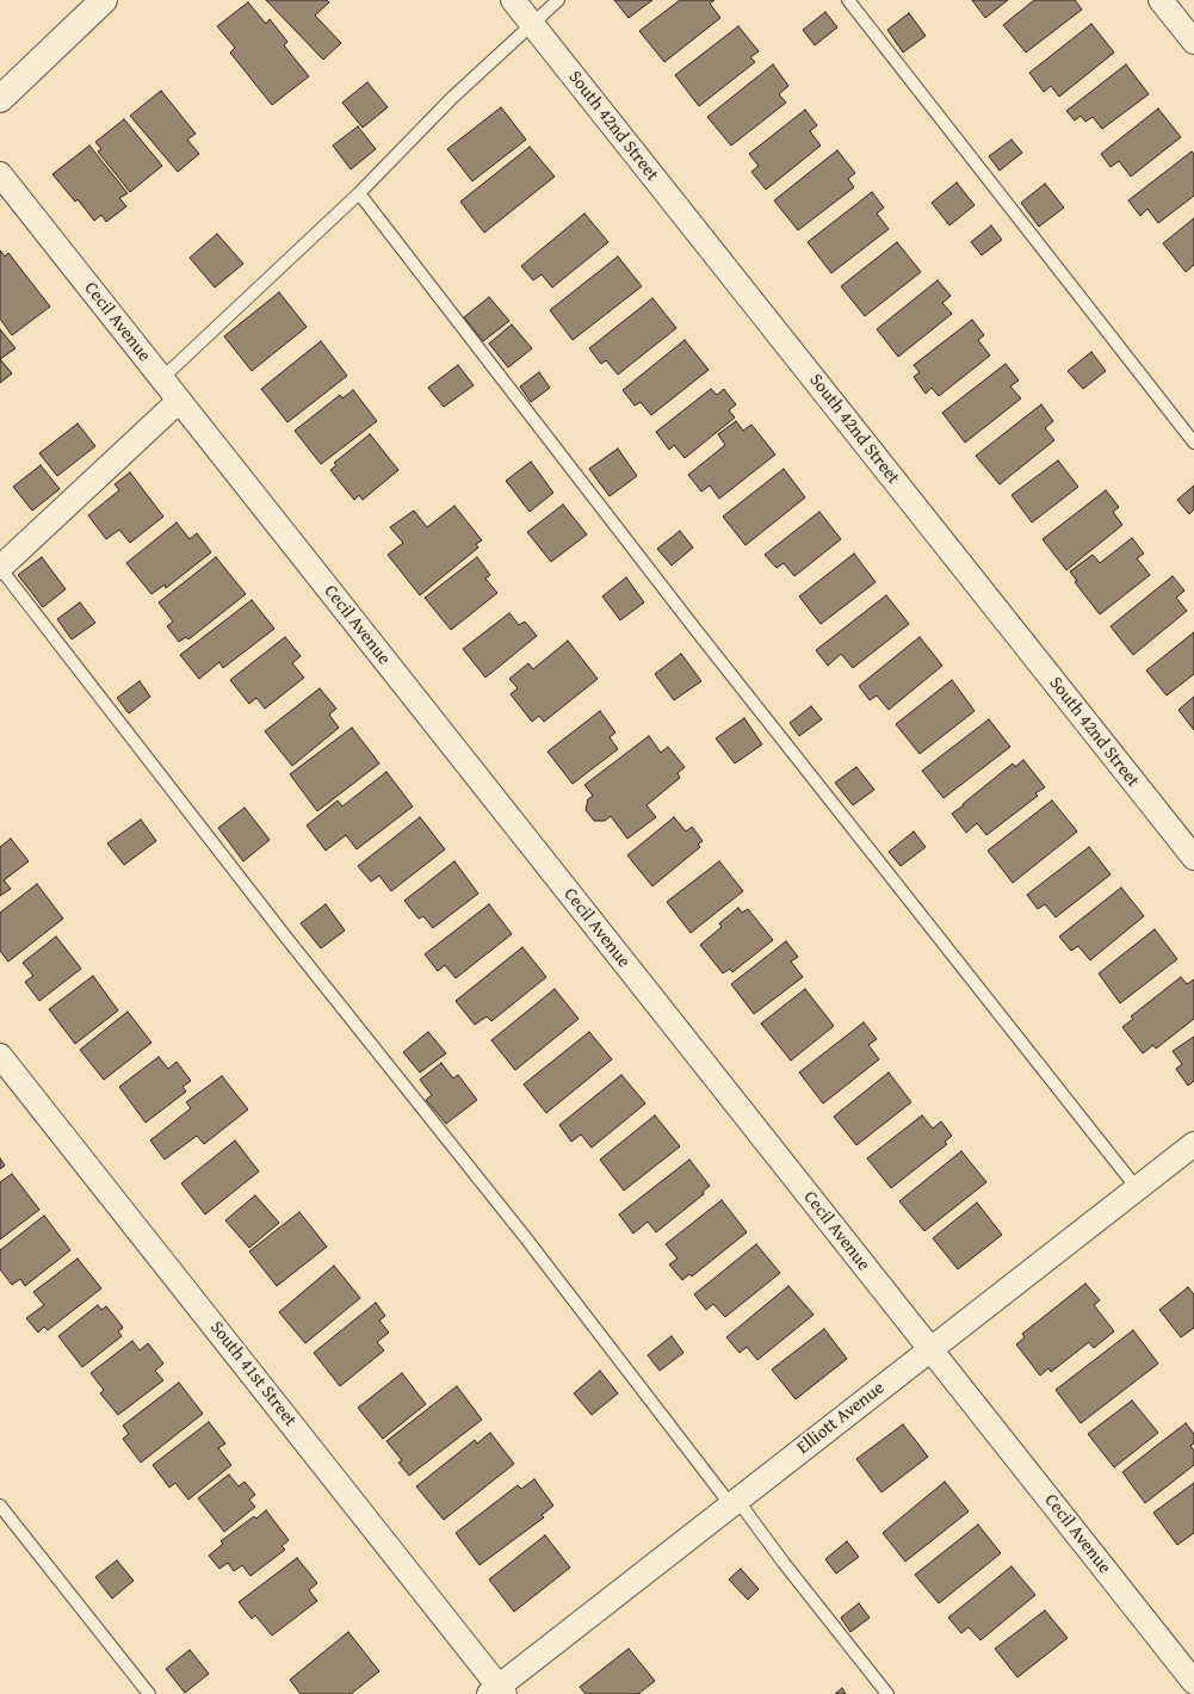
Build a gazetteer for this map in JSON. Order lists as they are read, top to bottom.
{
  "streets": {
    "street": [
      "South 42nd Street",
      "Cecil Avenue",
      "South 41st Street",
      "Elliott Avenue"
    ]
  },
  "crossings": [
    ["Cecil Avenue", "Elliott Avenue"],
    ["South 41st Street", "Elliott Avenue"]
  ]
}
